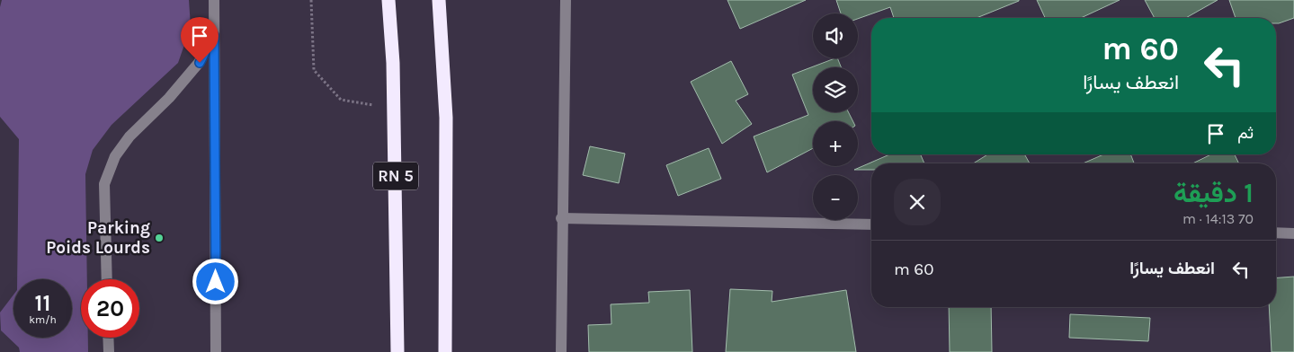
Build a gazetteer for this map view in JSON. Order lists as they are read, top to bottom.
{
  "streets": {
    "highway": ["RN 5"]
  },
  "places": ["Parking Poids Lourds"],
  "page": {
    "map_buttons": ["+", "−"],
    "turn": ["60 m", "انعطف يسارًا"],
    "then": "ثم",
    "heading": ["1 دقيقة", "70 m · 14:13"],
    "list": [
      {
        "name": "انعطف يسارًا",
        "value": "60 m"
      }
    ],
    "speed": "11 km/h",
    "limit": "20"
  }
}
